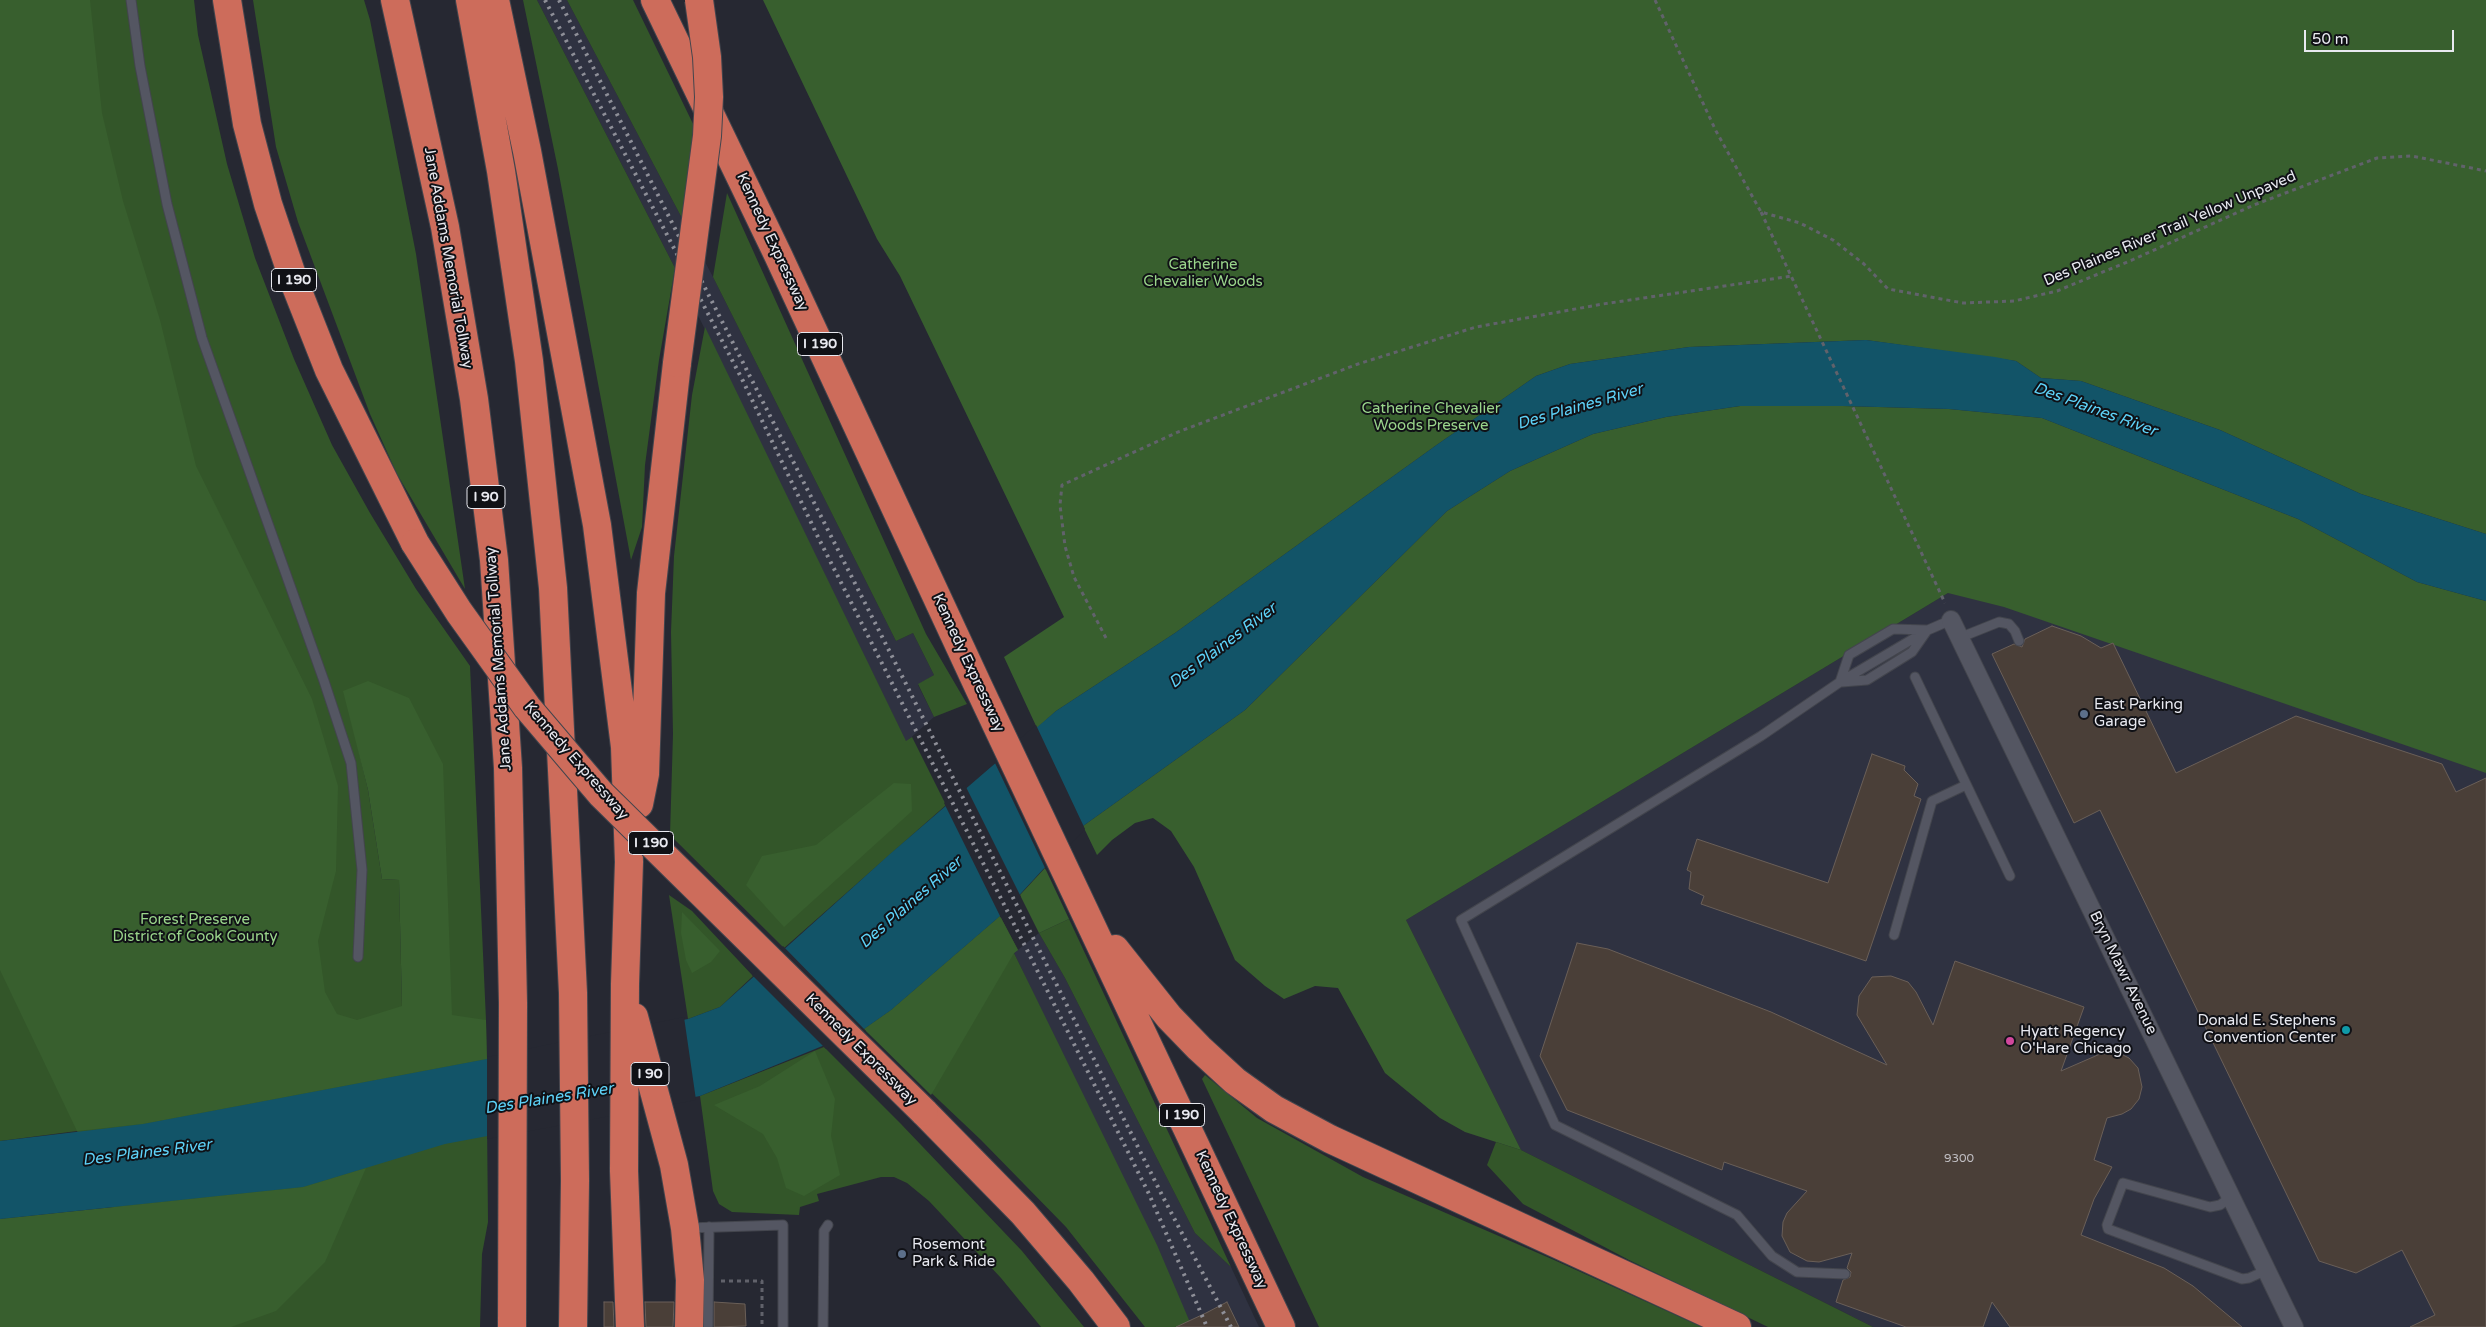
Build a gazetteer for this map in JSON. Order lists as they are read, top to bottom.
{
  "streets": {
    "highway": [
      "Kennedy Expressway",
      "Jane Addams Memorial Tollway",
      "I 190",
      "I 90"
    ],
    "street": ["Bryn Mawr Avenue"],
    "path": ["Des Plaines River Trail Yellow Unpaved"]
  },
  "water": ["Des Plaines River"],
  "parks": ["Catherine Chevalier Woods", "Catherine Chevalier Woods Preserve", "Forest Preserve District of Cook County"],
  "places": [
    "East Parking Garage",
    "Donald E. Stephens Convention Center",
    "Hyatt Regency O'Hare Chicago",
    "Rosemont Park & Ride"
  ],
  "house_numbers": ["9300"],
  "scale_bar": "50 m"
}
